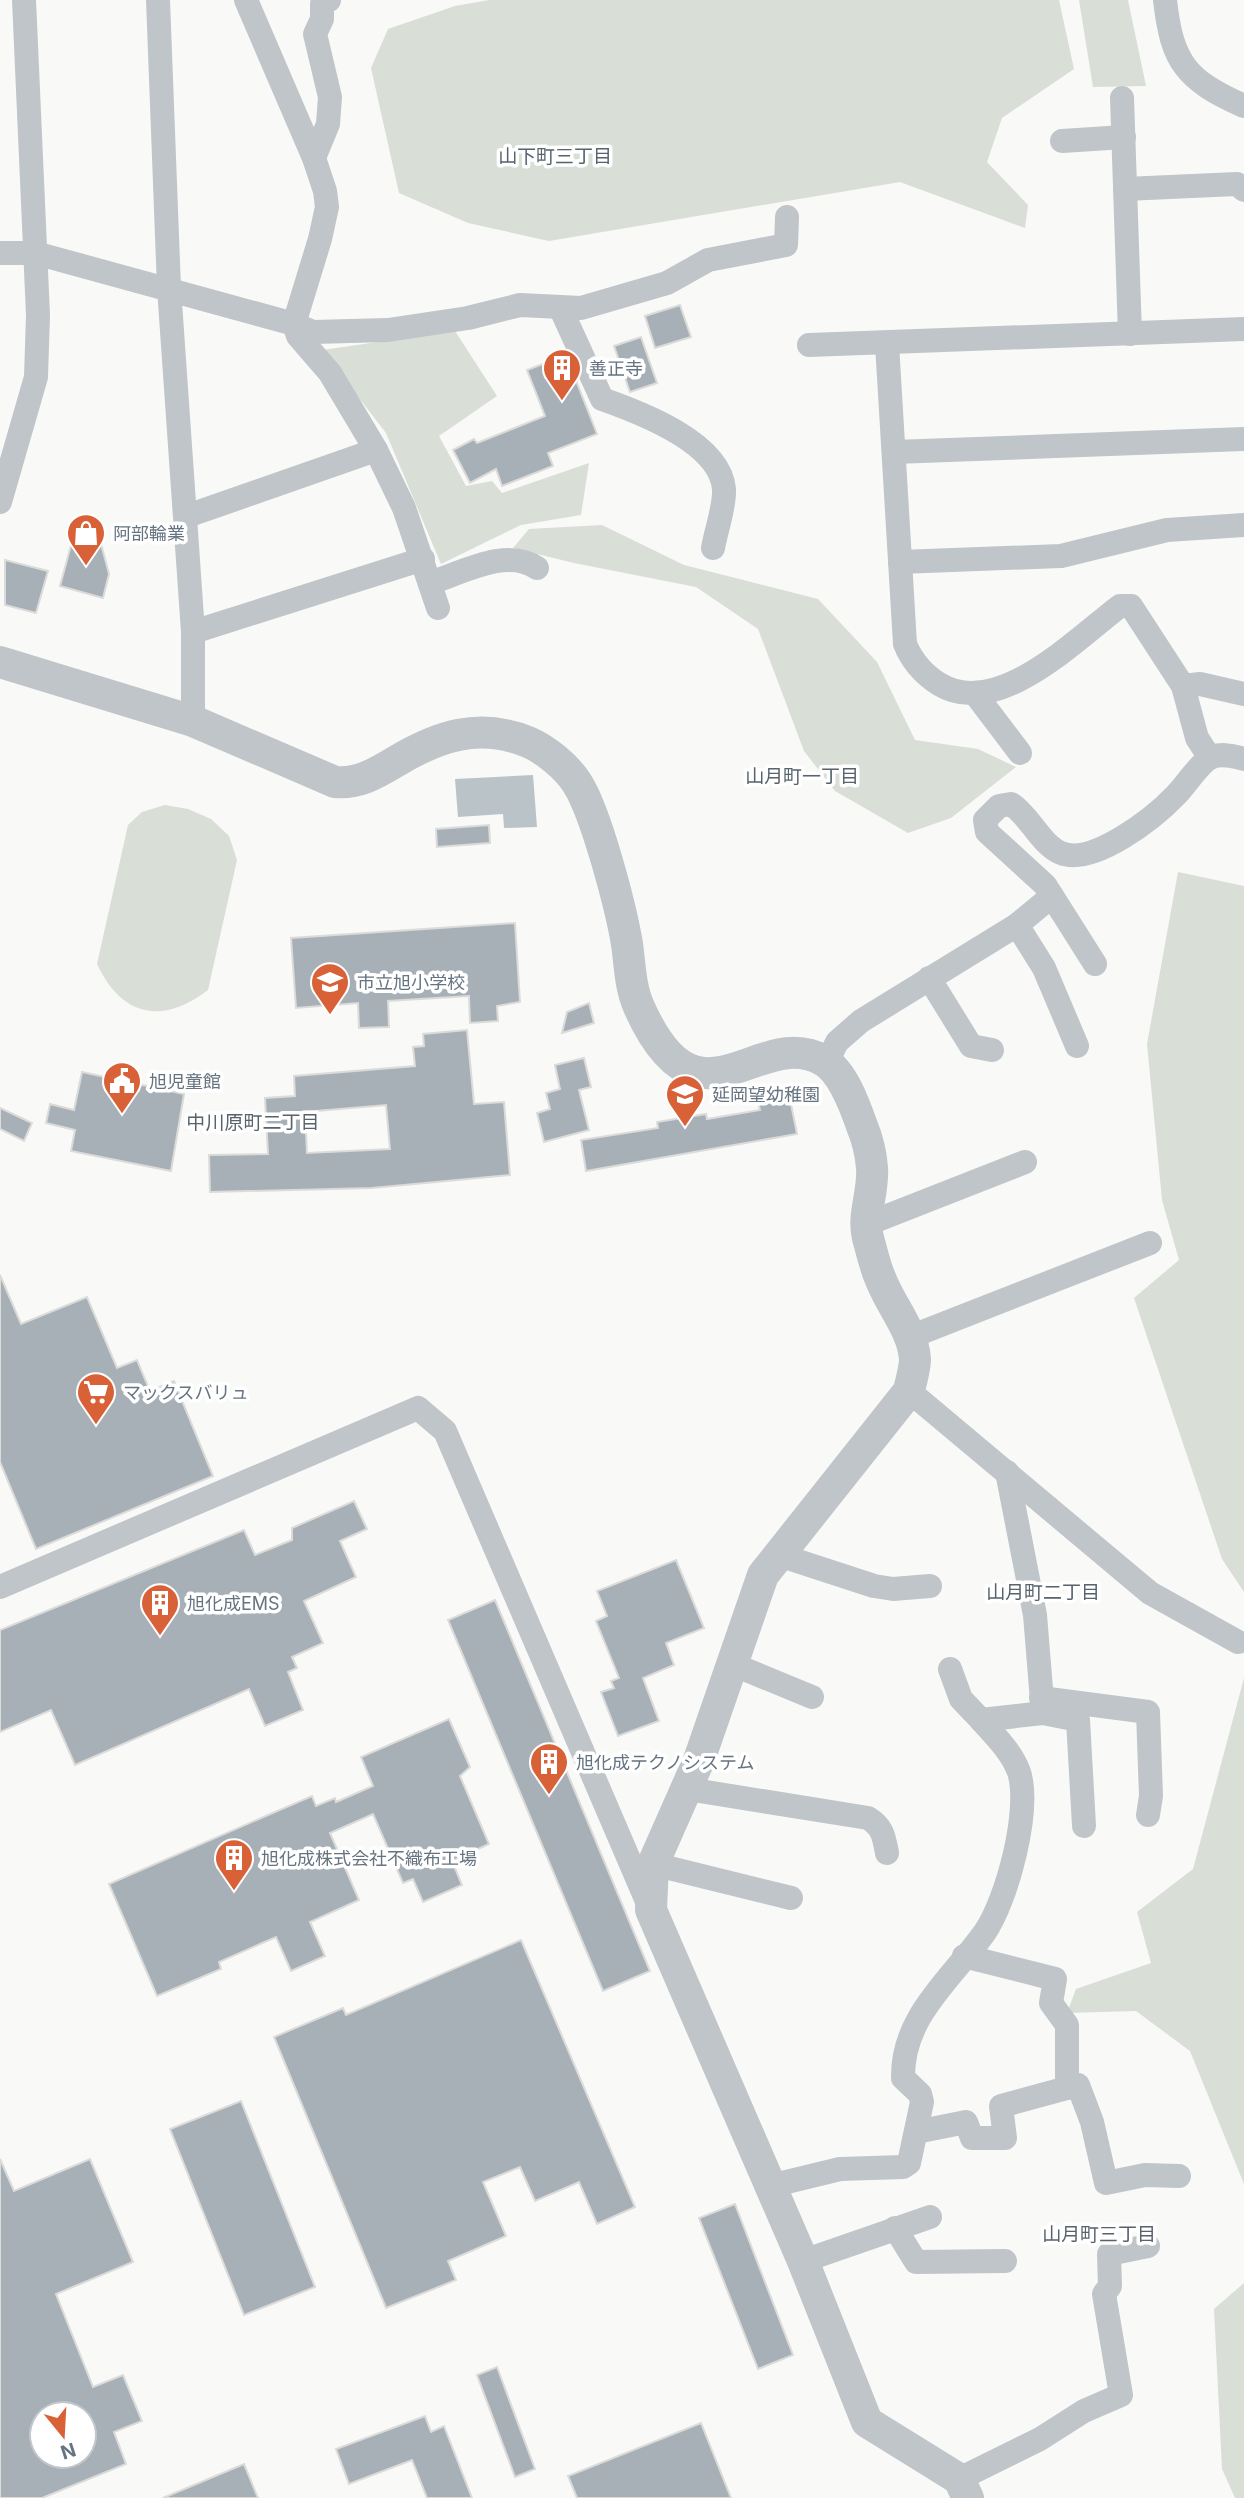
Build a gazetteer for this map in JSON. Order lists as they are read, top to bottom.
{
  "districts": [
    "山下町三丁目",
    "山月町一丁目",
    "中川原町二丁目",
    "山月町二丁目",
    "山月町三丁目"
  ],
  "places": {
    "building": [
      "善正寺",
      "旭化成EMS",
      "旭化成テクノシステム",
      "旭化成株式会社不織布工場"
    ],
    "shop": ["阿部輪業"],
    "school or university": ["市立旭小学校", "延岡望幼稚園"],
    "public building": ["旭児童館"],
    "supermarket": ["マックスバリュ"]
  },
  "north": "bottom"
}
